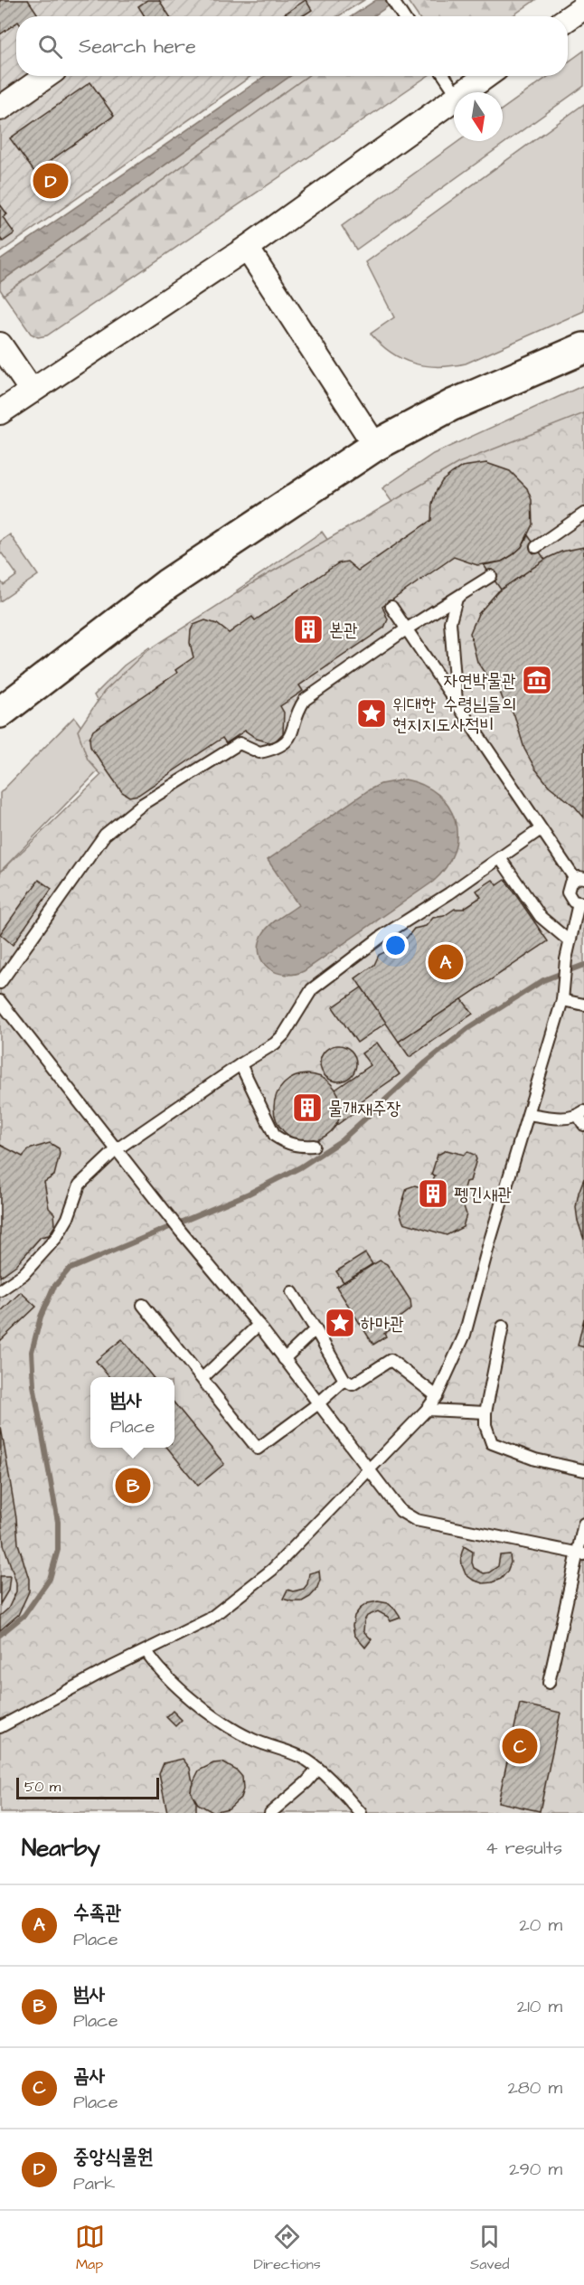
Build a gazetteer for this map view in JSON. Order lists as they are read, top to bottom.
{
  "places": {
    "building": ["본관", "물개재주장", "펭긴새관"],
    "museum": ["자연박물관"],
    "place": ["위대한 수령님들의 현지지도사적비", "하마관"]
  },
  "scale_bar": "50 m",
  "north": "bottom",
  "page": {
    "search": "Search here",
    "pins": [
      "D",
      "A",
      "B",
      "C"
    ],
    "popup": ["범사", "Place"],
    "scale": "50 m",
    "heading": ["Nearby", "4 results"],
    "list": [
      {
        "mark": "A",
        "name": "수족관",
        "note": "Place",
        "value": "20 m"
      },
      {
        "mark": "B",
        "name": "범사",
        "note": "Place",
        "value": "210 m"
      },
      {
        "mark": "C",
        "name": "곰사",
        "note": "Place",
        "value": "280 m"
      },
      {
        "mark": "D",
        "name": "중앙식물원",
        "note": "Park",
        "value": "290 m"
      }
    ],
    "nav": ["Map", "Directions", "Saved"]
  }
}
